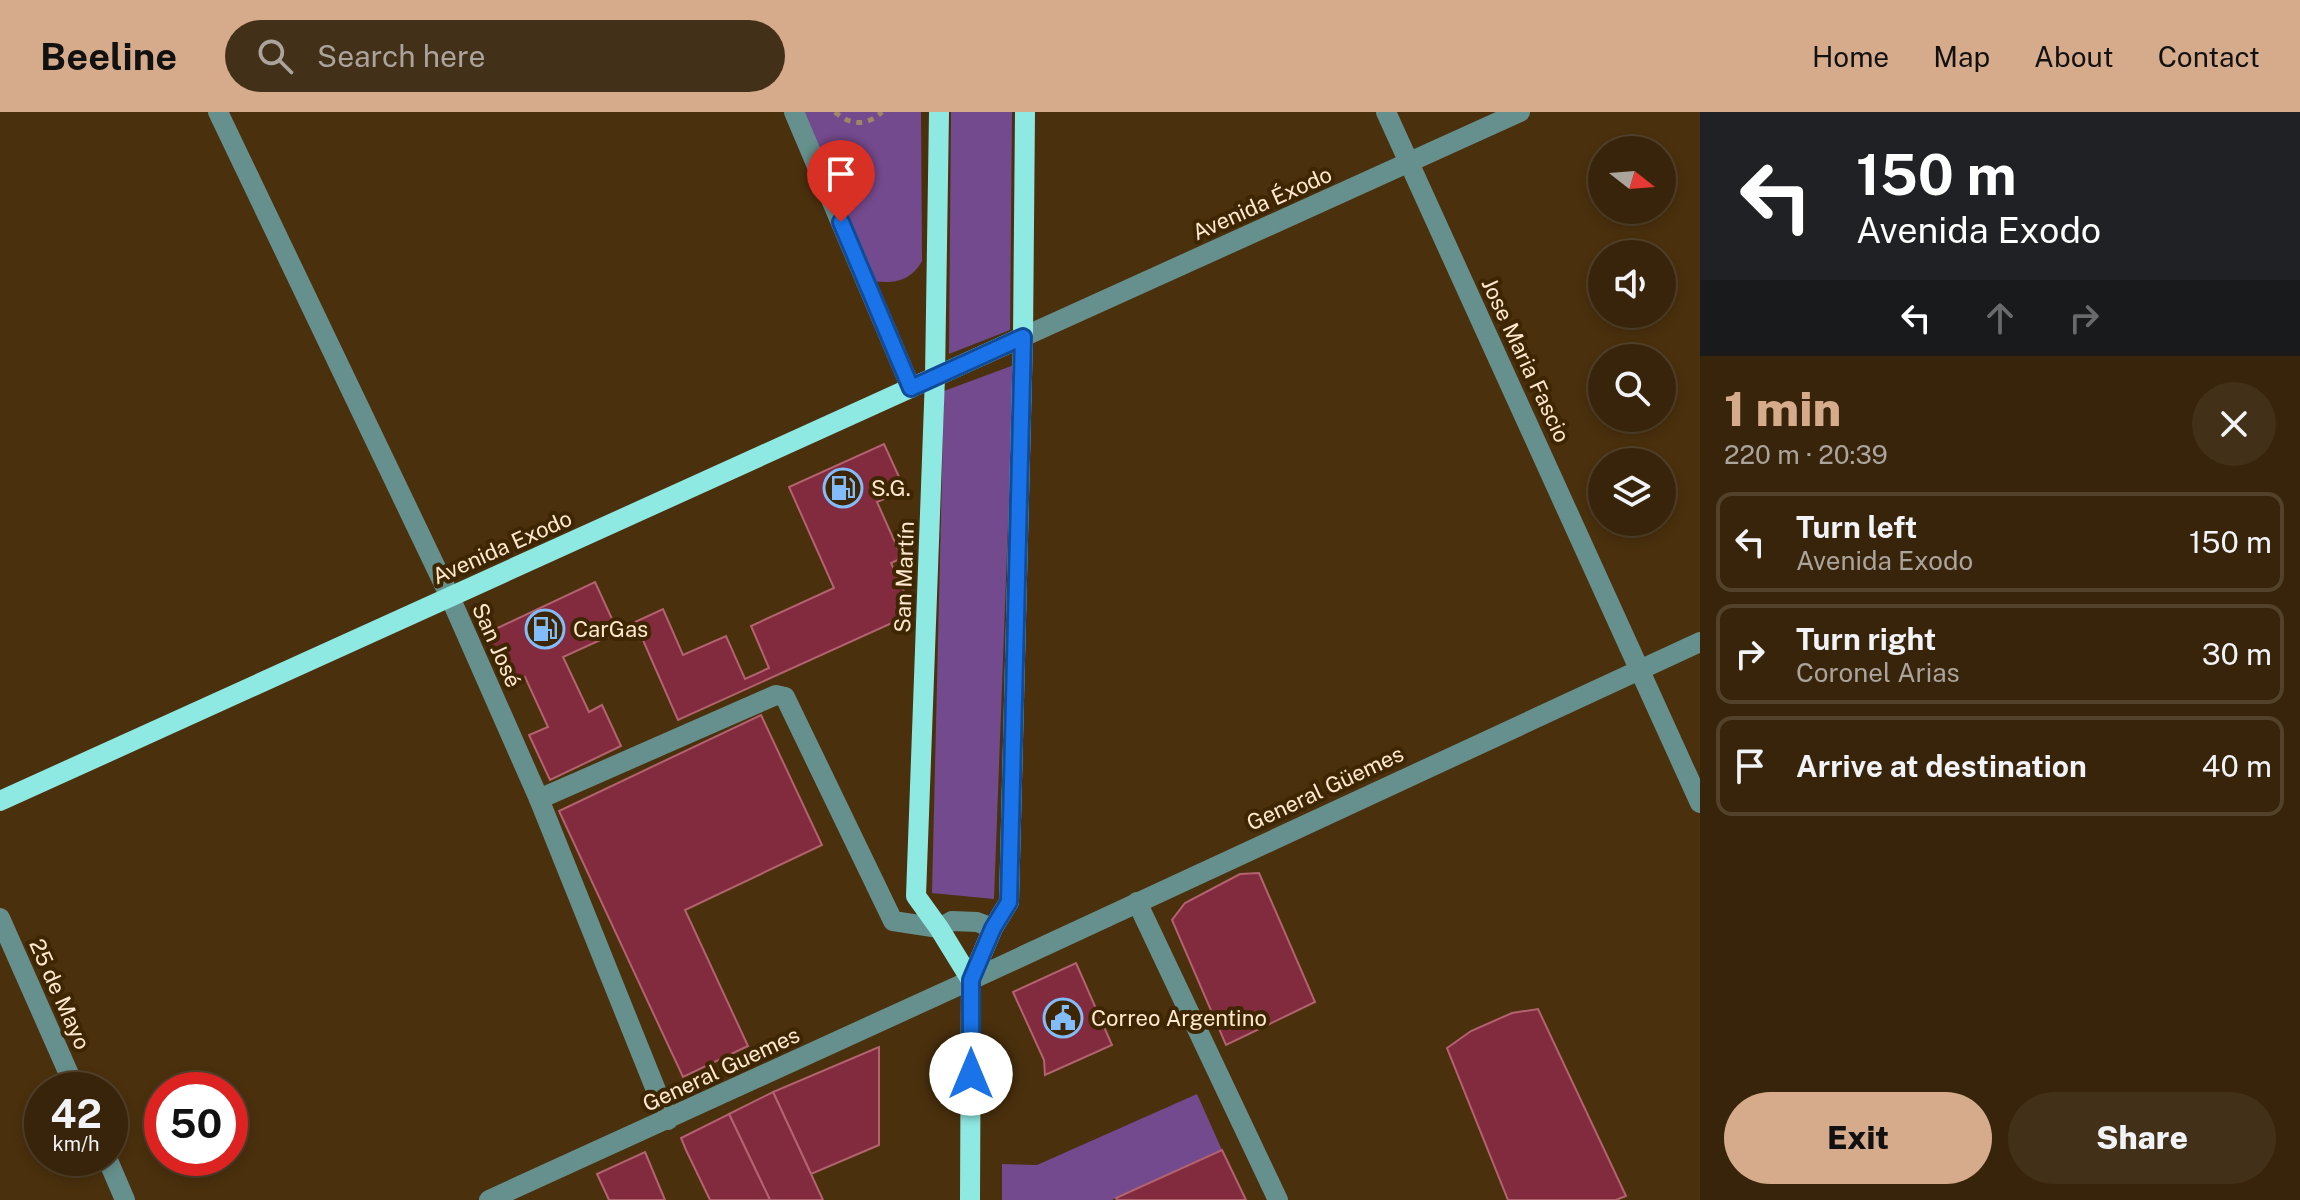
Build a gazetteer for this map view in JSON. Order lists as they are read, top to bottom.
{
  "streets": {
    "main road": ["Avenida Exodo", "San Martín"],
    "street": [
      "Avenida Éxodo",
      "Jose Maria Fascio",
      "San José",
      "General Güemes",
      "25 de Mayo",
      "General Guemes"
    ]
  },
  "crossings": [
    ["Avenida Éxodo", "Jose Maria Fascio"],
    ["Avenida Éxodo", "Avenida Exodo"],
    ["Jose Maria Fascio", "General Güemes"],
    ["Avenida Exodo", "San Martín"],
    ["Avenida Exodo", "San José"],
    ["San Martín", "General Güemes"],
    ["San Martín", "General Guemes"],
    ["San José", "General Guemes"],
    ["General Güemes", "General Guemes"]
  ],
  "places": {
    "fuel station": ["S.G.", "CarGas"],
    "public building": ["Correo Argentino"]
  },
  "north": "right",
  "page": {
    "header": "Beeline",
    "search": "Search here",
    "nav": [
      "Home",
      "Map",
      "About",
      "Contact"
    ],
    "turn": ["150 m", "Avenida Exodo"],
    "heading": ["1 min", "220 m · 20:39"],
    "list": [
      {
        "name": "Turn left",
        "note": "Avenida Exodo",
        "value": "150 m"
      },
      {
        "name": "Turn right",
        "note": "Coronel Arias",
        "value": "30 m"
      },
      {
        "name": "Arrive at destination",
        "value": "40 m"
      }
    ],
    "speed": "42 km/h",
    "limit": "50",
    "buttons": ["Exit", "Share"]
  }
}
